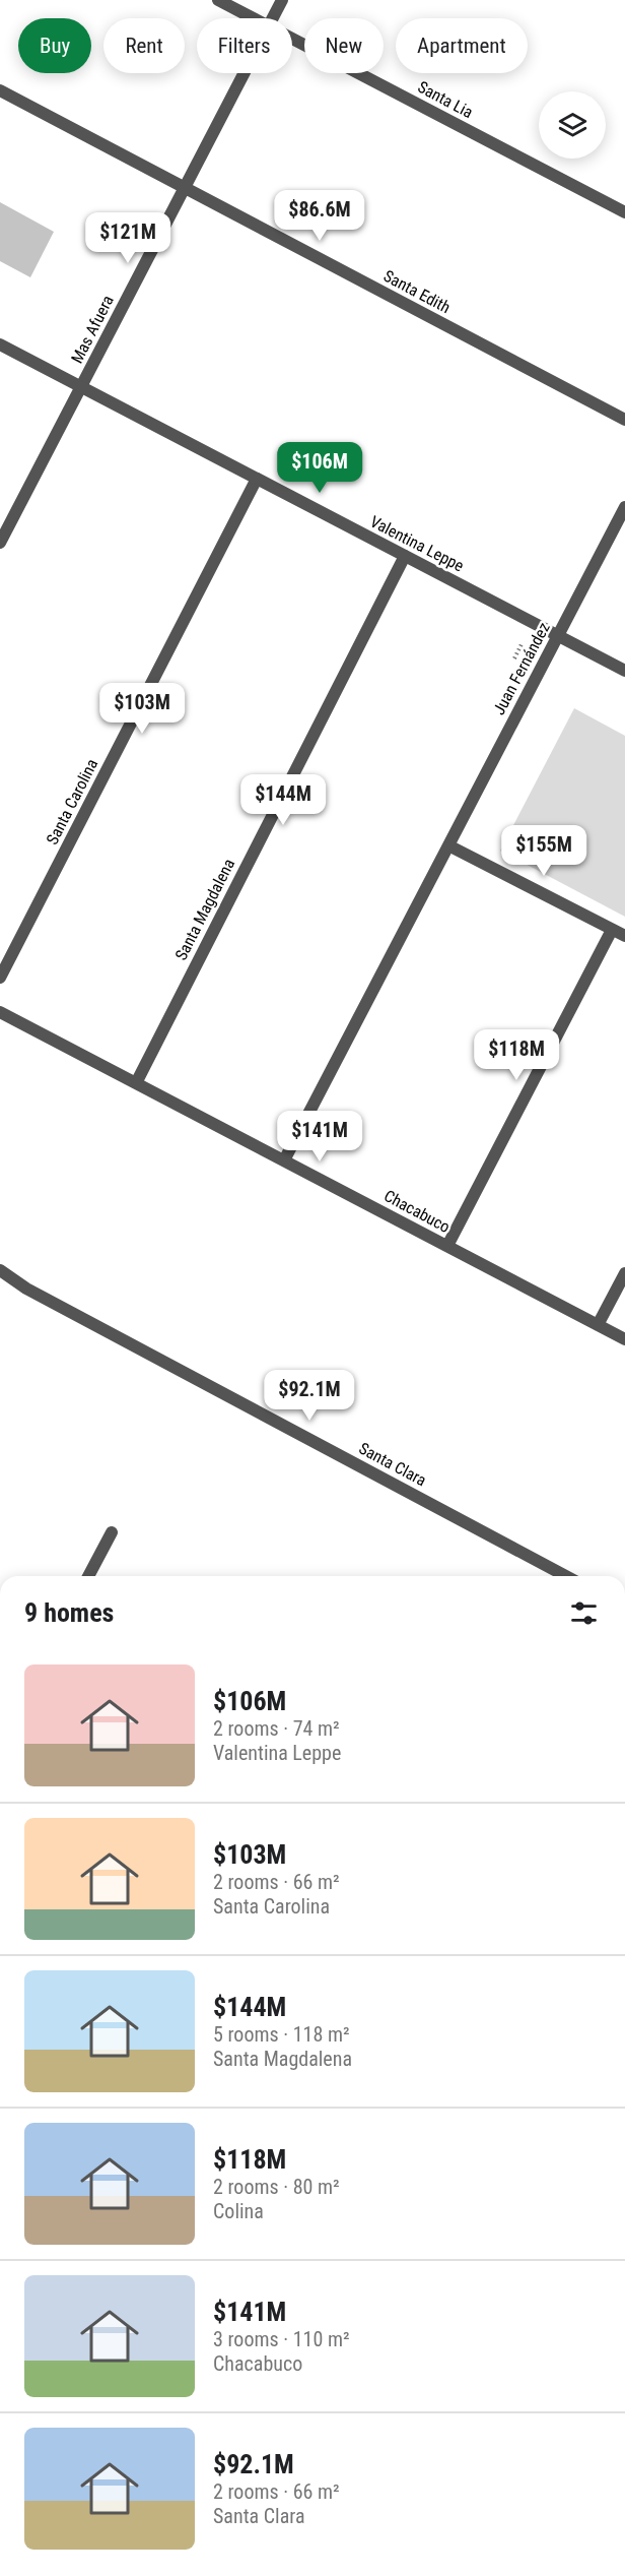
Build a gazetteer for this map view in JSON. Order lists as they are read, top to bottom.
{
  "streets": {
    "street": [
      "Santa Lia",
      "Santa Edith",
      "Mas Afuera",
      "Valentina Leppe",
      "Juan Fernández",
      "Santa Carolina",
      "Santa Magdalena",
      "Chacabuco",
      "Santa Clara"
    ]
  },
  "crossings": [
    ["Santa Edith", "Mas Afuera"],
    ["Mas Afuera", "Valentina Leppe"],
    ["Valentina Leppe", "Juan Fernández"],
    ["Valentina Leppe", "Santa Carolina"],
    ["Valentina Leppe", "Santa Magdalena"],
    ["Juan Fernández", "Chacabuco"],
    ["Santa Magdalena", "Chacabuco"]
  ],
  "page": {
    "chip": [
      "Buy",
      "Rent",
      "Filters",
      "New",
      "Apartment"
    ],
    "price": [
      "$86.6M",
      "$121M",
      "$106M",
      "$103M",
      "$144M",
      "$155M",
      "$118M",
      "$141M",
      "$92.1M"
    ],
    "heading": "9 homes",
    "list": [
      {
        "name": "$106M",
        "note": "2 rooms · 74 m² · Valentina Leppe"
      },
      {
        "name": "$103M",
        "note": "2 rooms · 66 m² · Santa Carolina"
      },
      {
        "name": "$144M",
        "note": "5 rooms · 118 m² · Santa Magdalena"
      },
      {
        "name": "$118M",
        "note": "2 rooms · 80 m² · Colina"
      },
      {
        "name": "$141M",
        "note": "3 rooms · 110 m² · Chacabuco"
      },
      {
        "name": "$92.1M",
        "note": "2 rooms · 66 m² · Santa Clara"
      }
    ]
  }
}
